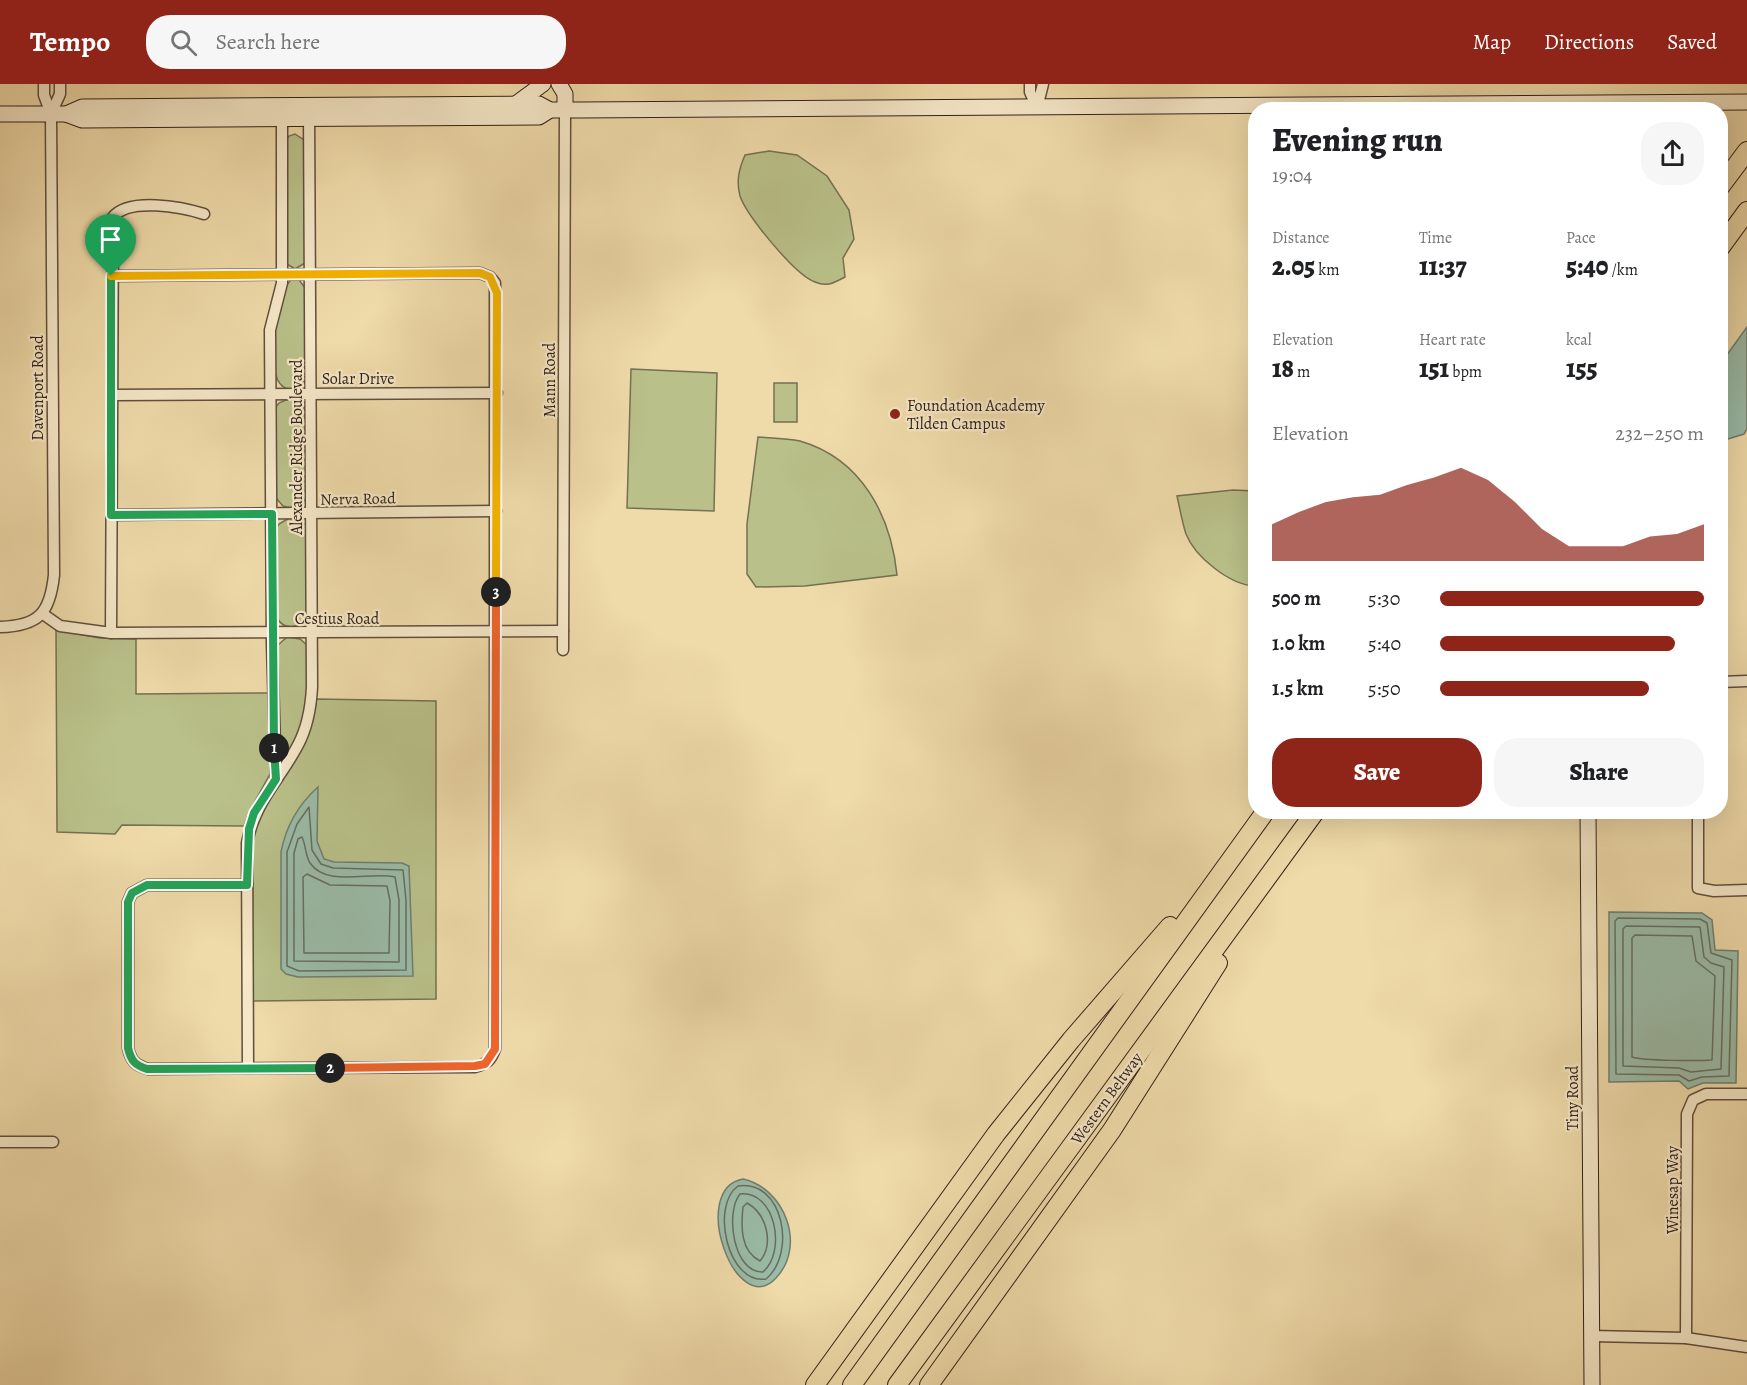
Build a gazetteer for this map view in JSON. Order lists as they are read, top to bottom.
{
  "streets": {
    "highway": ["Western Beltway"],
    "street": [
      "Solar Drive",
      "Mann Road",
      "Davenport Road",
      "Alexander Ridge Boulevard",
      "Nerva Road",
      "Cestius Road",
      "Tiny Road",
      "Winesap Way"
    ]
  },
  "crossings": [
    ["Solar Drive", "Alexander Ridge Boulevard"],
    ["Mann Road", "Cestius Road"],
    ["Davenport Road", "Cestius Road"],
    ["Alexander Ridge Boulevard", "Nerva Road"],
    ["Alexander Ridge Boulevard", "Cestius Road"]
  ],
  "places": ["Foundation Academy Tilden Campus"],
  "page": {
    "header": "Tempo",
    "search": "Search here",
    "nav": ["Map", "Directions", "Saved"],
    "heading": ["Evening run", "19:04"],
    "stats": [
      ["Distance", "2.05 km"],
      ["Time", "11:37"],
      ["Pace", "5:40 /km"],
      ["Elevation", "18 m"],
      ["Heart rate", "151 bpm"],
      ["kcal", "155"]
    ],
    "chart": ["Elevation", "232–250 m"],
    "list": [
      {
        "name": "500 m",
        "note": "5:30"
      },
      {
        "name": "1.0 km",
        "note": "5:40"
      },
      {
        "name": "1.5 km",
        "note": "5:50"
      }
    ],
    "pins": ["3", "1", "2"],
    "buttons": ["Save", "Share"]
  }
}
